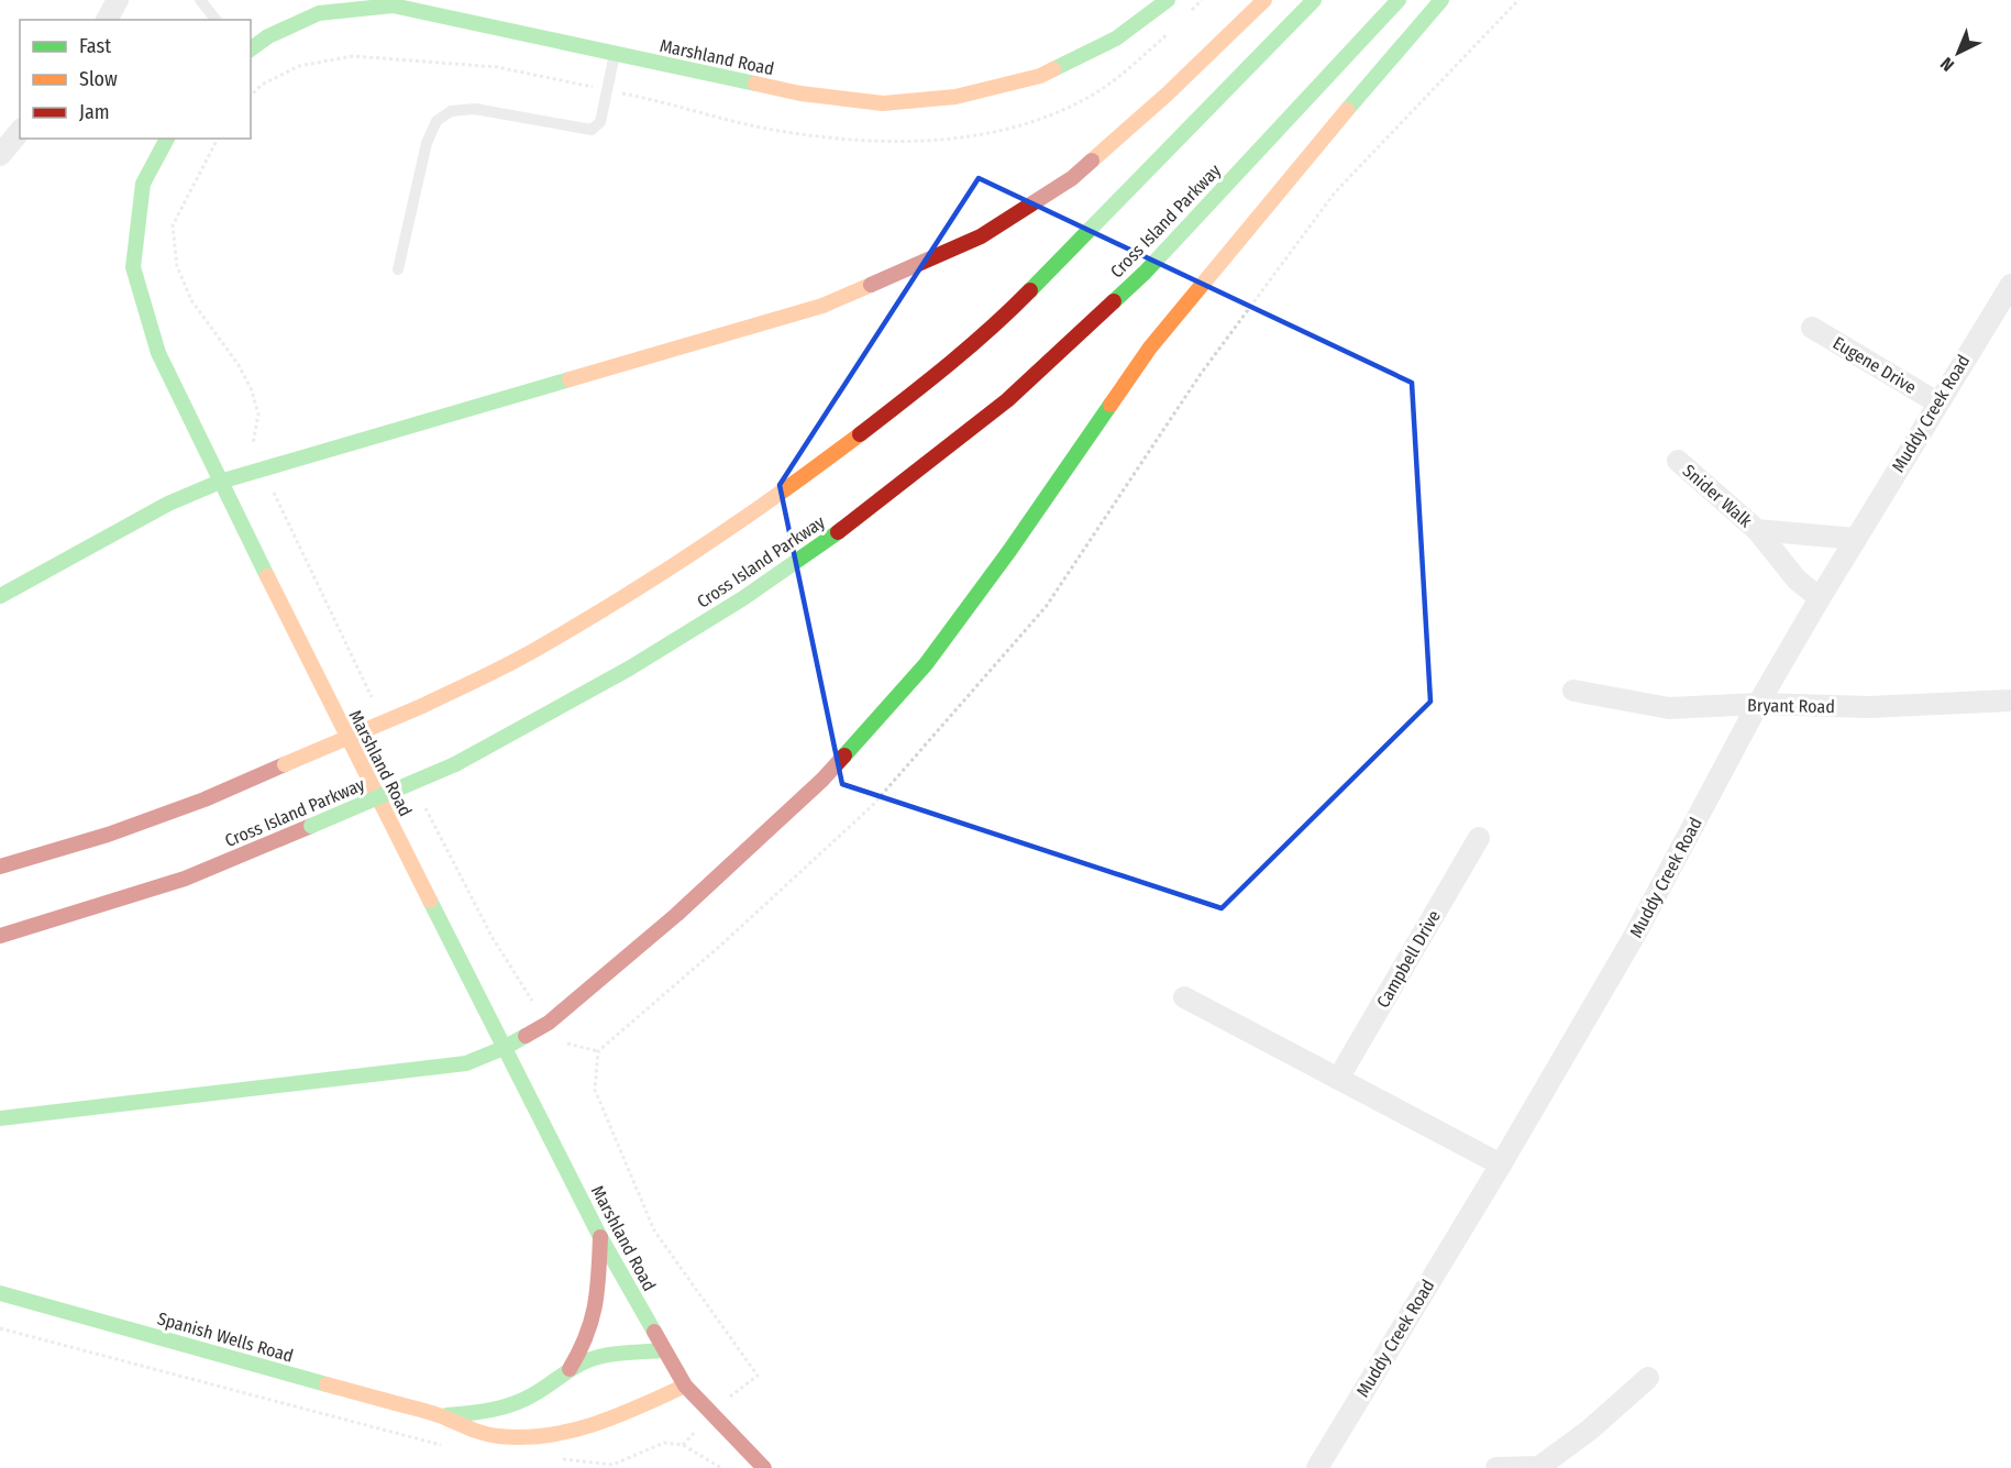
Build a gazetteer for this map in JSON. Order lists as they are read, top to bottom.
{
  "streets": {
    "main road": ["Marshland Road", "Cross Island Parkway", "Spanish Wells Road"],
    "street": [
      "Eugene Drive",
      "Muddy Creek Road",
      "Snider Walk",
      "Bryant Road",
      "Campbell Drive"
    ]
  },
  "crossings": [
    ["Marshland Road", "Spanish Wells Road"],
    ["Eugene Drive", "Muddy Creek Road"],
    ["Muddy Creek Road", "Snider Walk"],
    ["Muddy Creek Road", "Bryant Road"]
  ],
  "legend": ["Fast", "Slow", "Jam"],
  "north": "bottom left"
}
